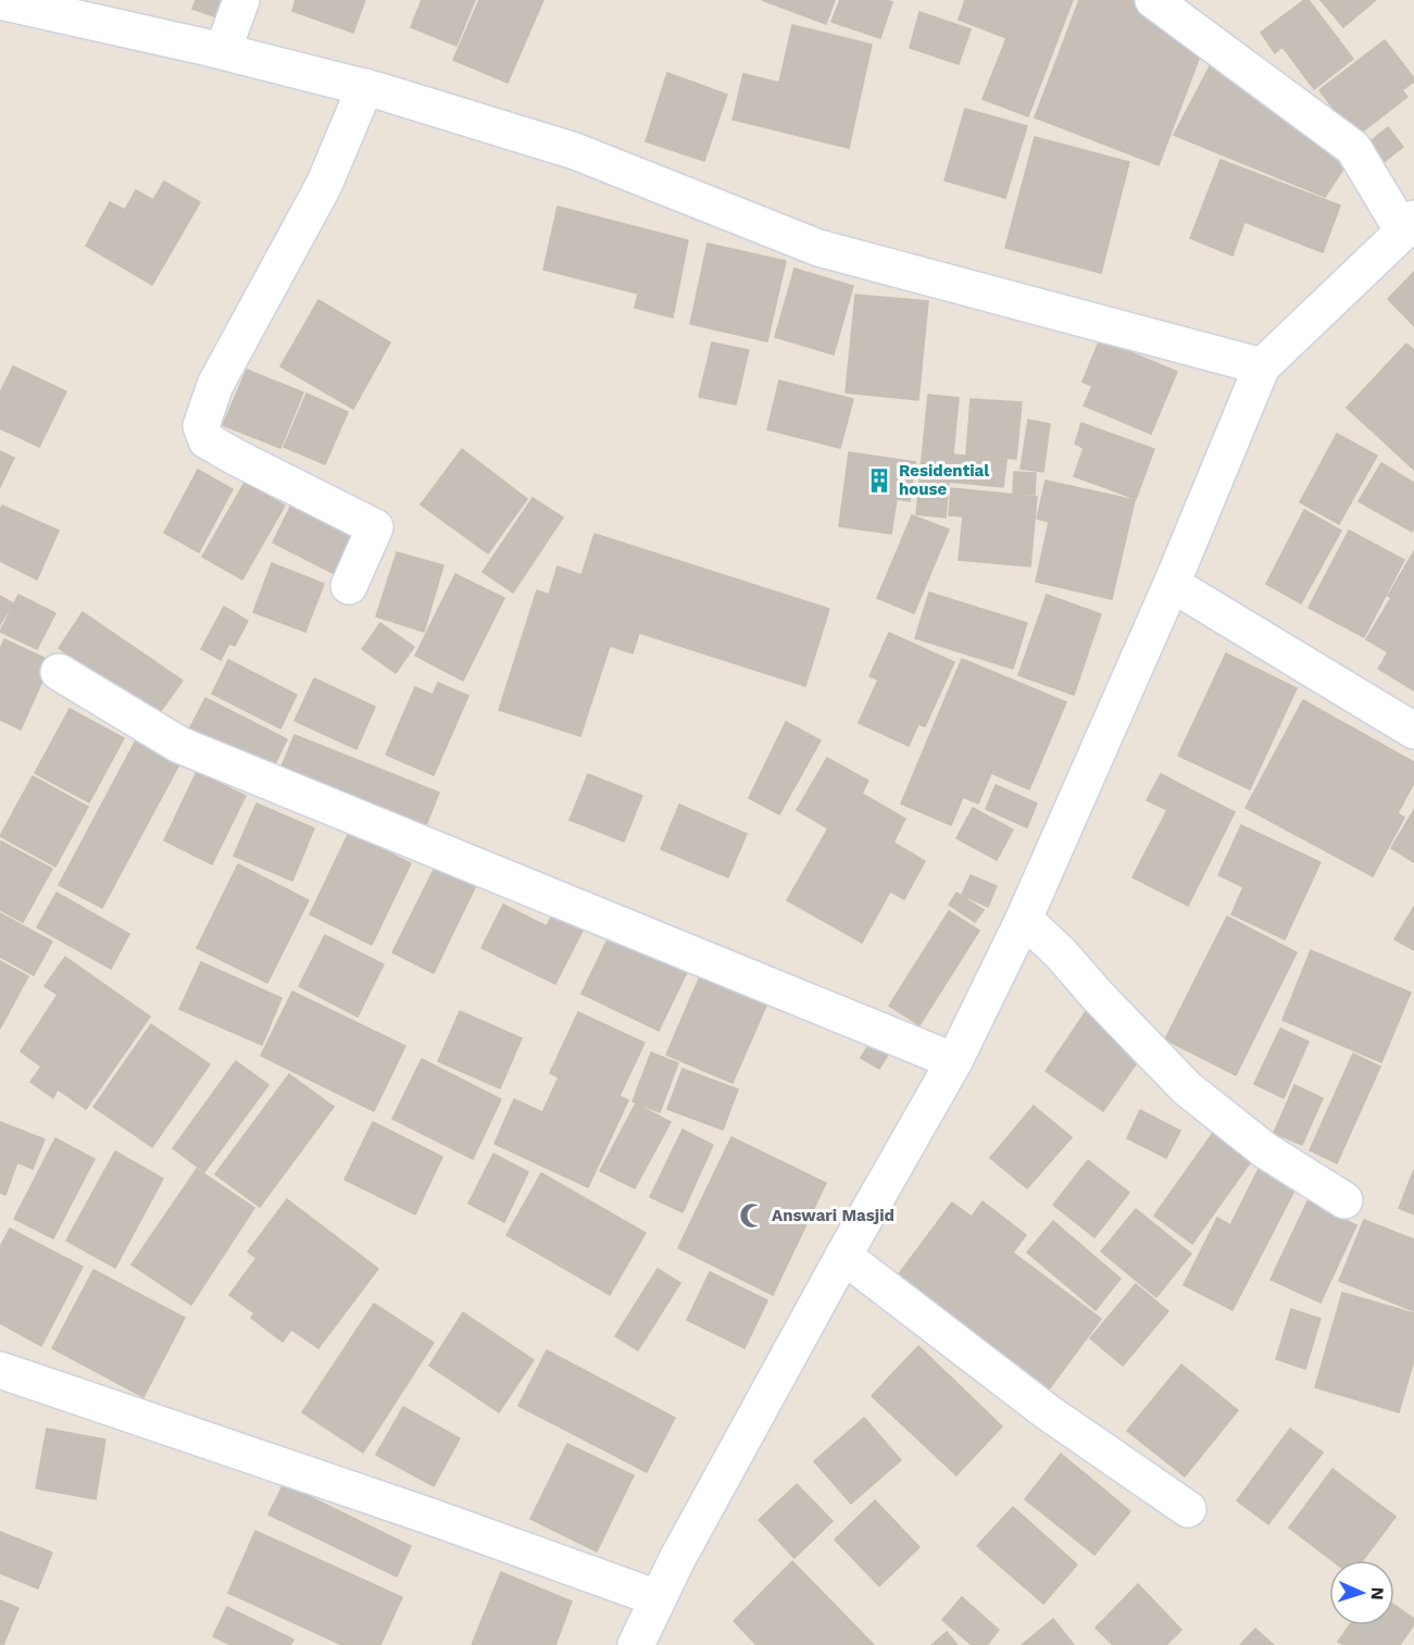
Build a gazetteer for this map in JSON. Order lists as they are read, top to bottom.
{
  "places": {
    "building": ["Residential house"],
    "mosque": ["Answari Masjid"]
  },
  "north": "right"
}
